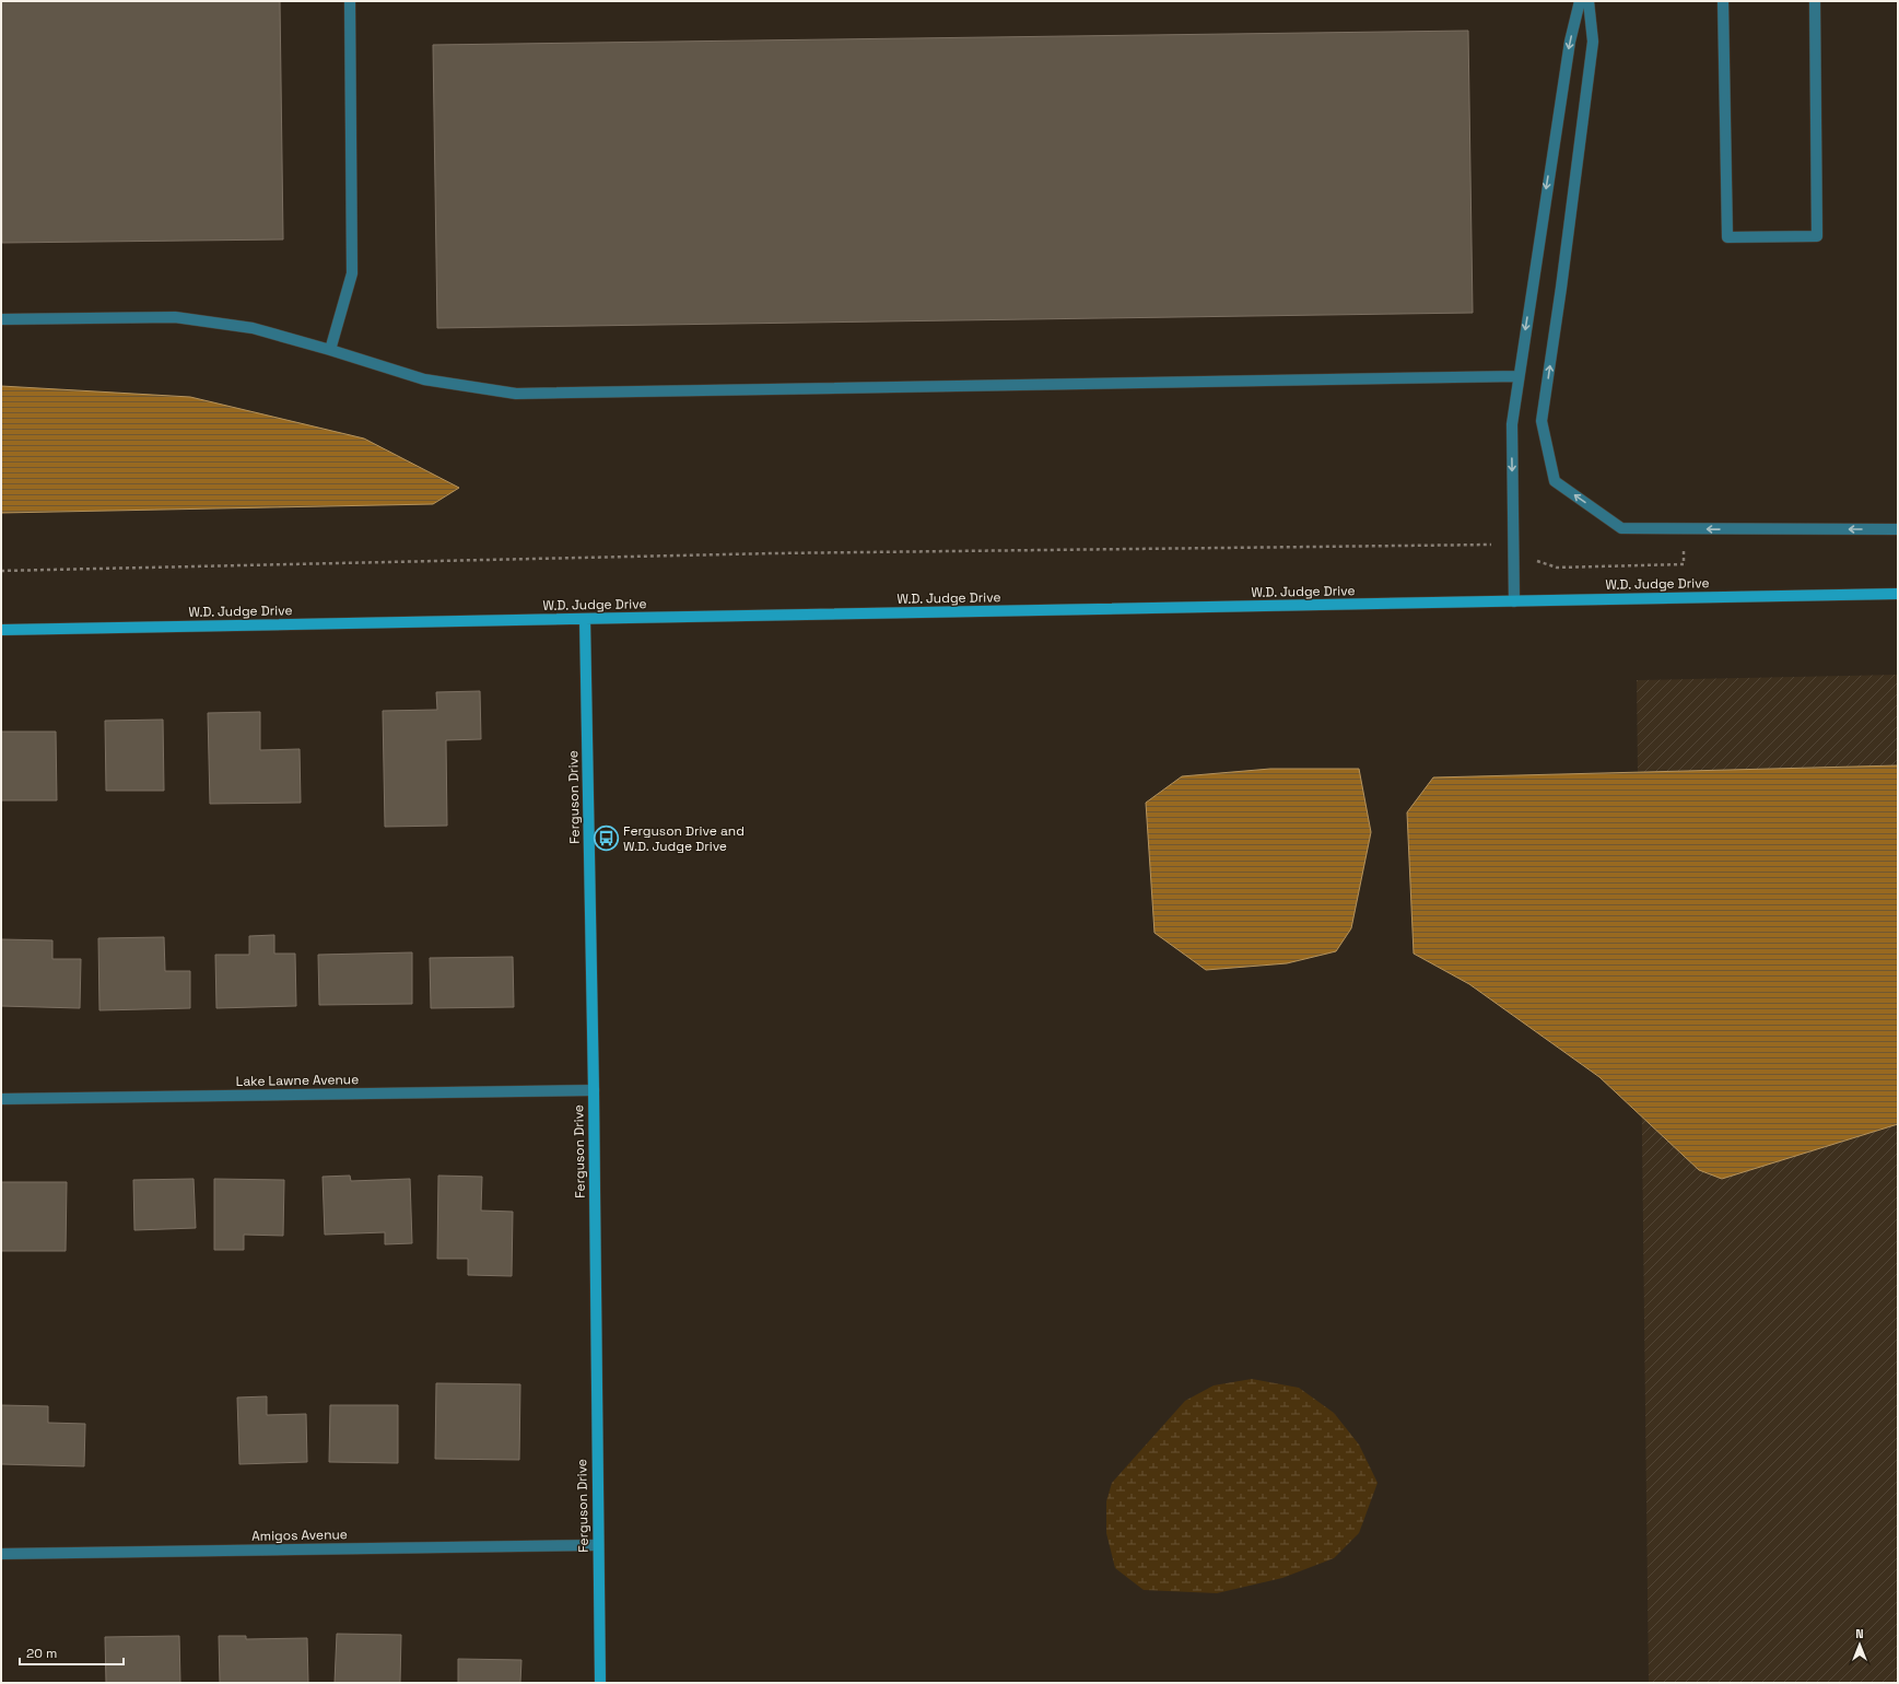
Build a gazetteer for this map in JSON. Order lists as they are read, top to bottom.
{
  "streets": {
    "street": [
      "W.D. Judge Drive",
      "Ferguson Drive",
      "Lake Lawne Avenue",
      "Amigos Avenue"
    ]
  },
  "crossings": [
    ["W.D. Judge Drive", "Ferguson Drive"],
    ["Ferguson Drive", "Lake Lawne Avenue"],
    ["Ferguson Drive", "Amigos Avenue"]
  ],
  "places": {
    "bus stop": ["Ferguson Drive and W.D. Judge Drive"]
  },
  "scale_bar": "20 m",
  "north": "top"
}
